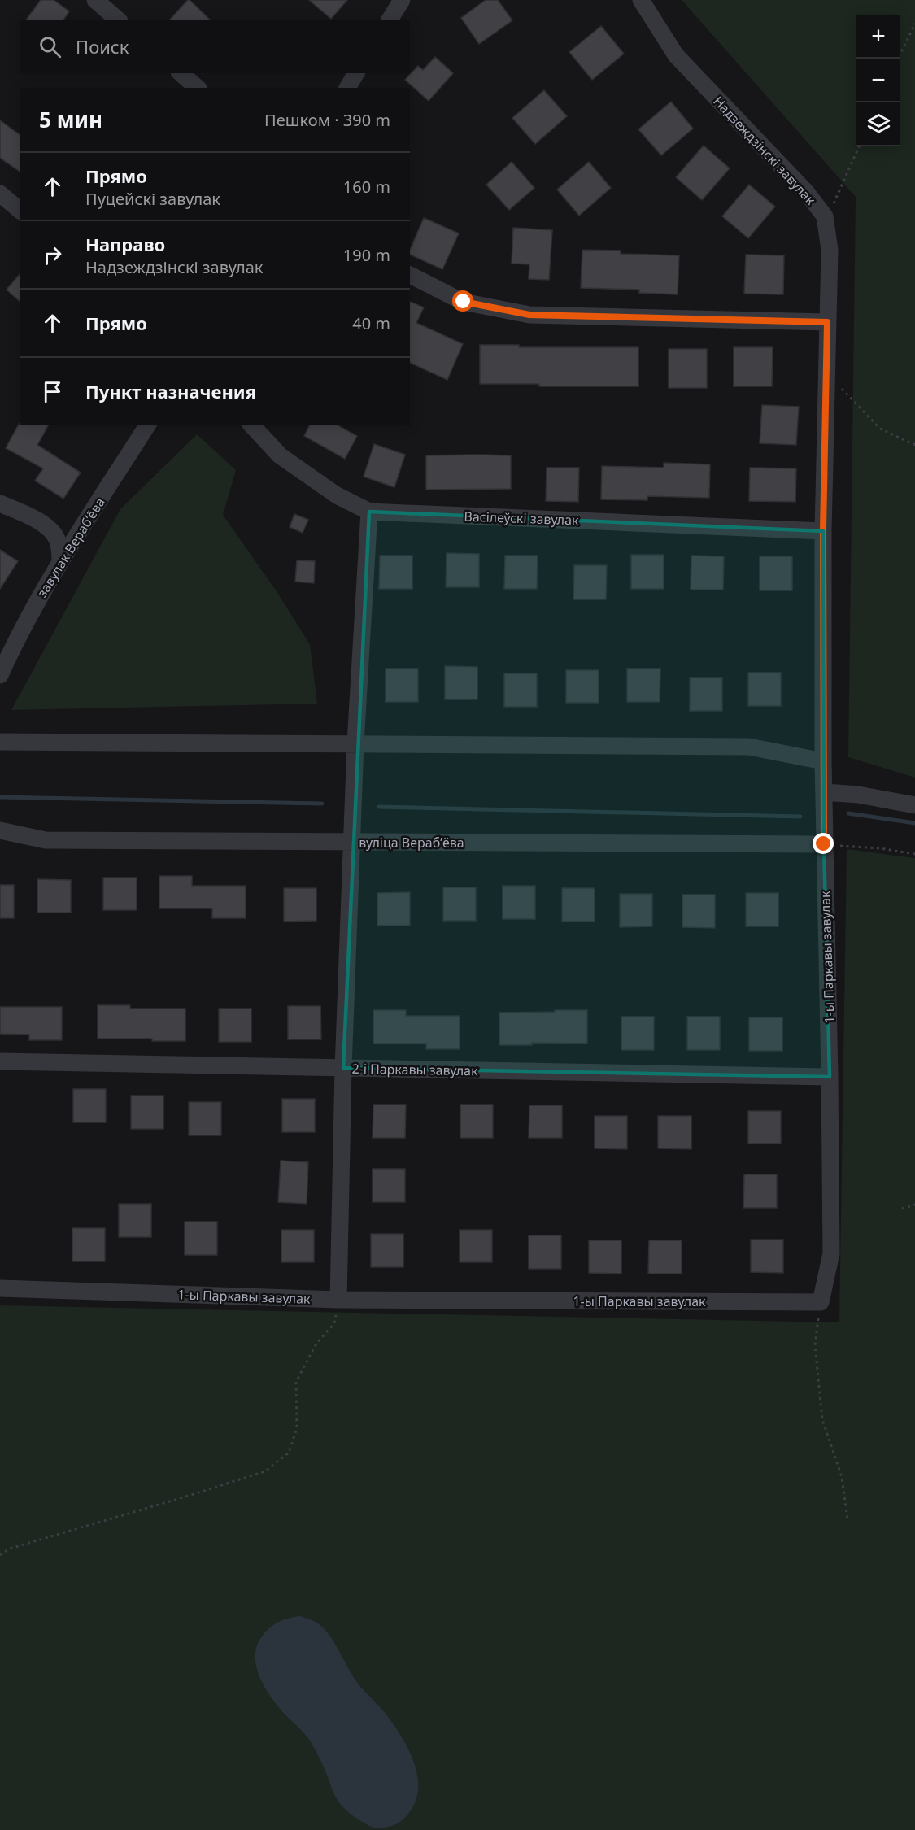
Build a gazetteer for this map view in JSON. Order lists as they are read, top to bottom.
{
  "streets": {
    "street": [
      "Надзеждзінскі завулак",
      "Васілеўскі завулак",
      "завулак Верабʼёва",
      "вуліца Верабʼёва",
      "1-ы Паркавы завулак",
      "2-і Паркавы завулак"
    ]
  },
  "crossings": [
    ["Надзеждзінскі завулак", "Васілеўскі завулак"],
    ["Надзеждзінскі завулак", "1-ы Паркавы завулак"],
    ["вуліца Верабʼёва", "1-ы Паркавы завулак"],
    ["1-ы Паркавы завулак", "2-і Паркавы завулак"]
  ],
  "page": {
    "map_buttons": ["+", "−"],
    "search": "Поиск",
    "heading": ["5 мин", "Пешком · 390 m"],
    "list": [
      ["Прямо", "Пуцейскі завулак", "160 m"],
      ["Направо", "Надзеждзінскі завулак", "190 m"],
      ["Прямо", "40 m"],
      "Пункт назначения"
    ]
  }
}
